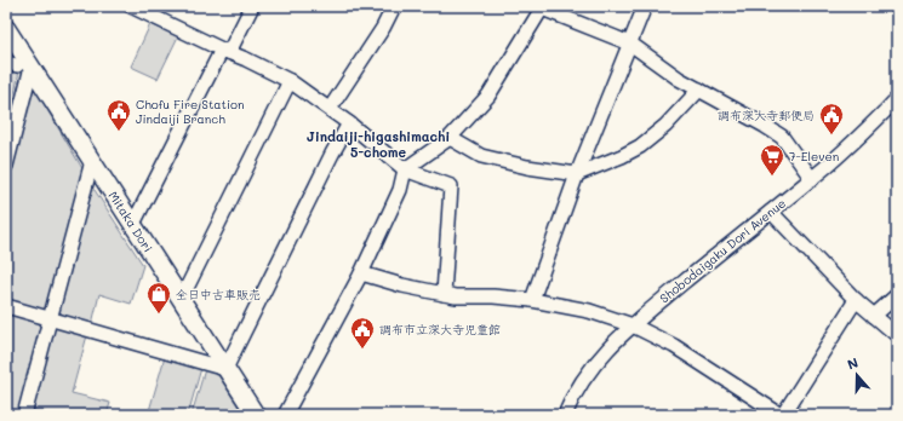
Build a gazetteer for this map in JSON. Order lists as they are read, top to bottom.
{
  "streets": {
    "main road": ["Mitaka Dori"],
    "street": ["Shobodaigaku Dori Avenue"]
  },
  "districts": ["Jindaiji-higashimachi 5-chome"],
  "places": {
    "public building": ["Chofu Fire Station Jindaiji Branch", "調布深大寺郵便局", "調布市立深大寺児童館"],
    "supermarket": ["7-Eleven"],
    "shop": ["全日中古車販売"]
  },
  "north": "top"
}
